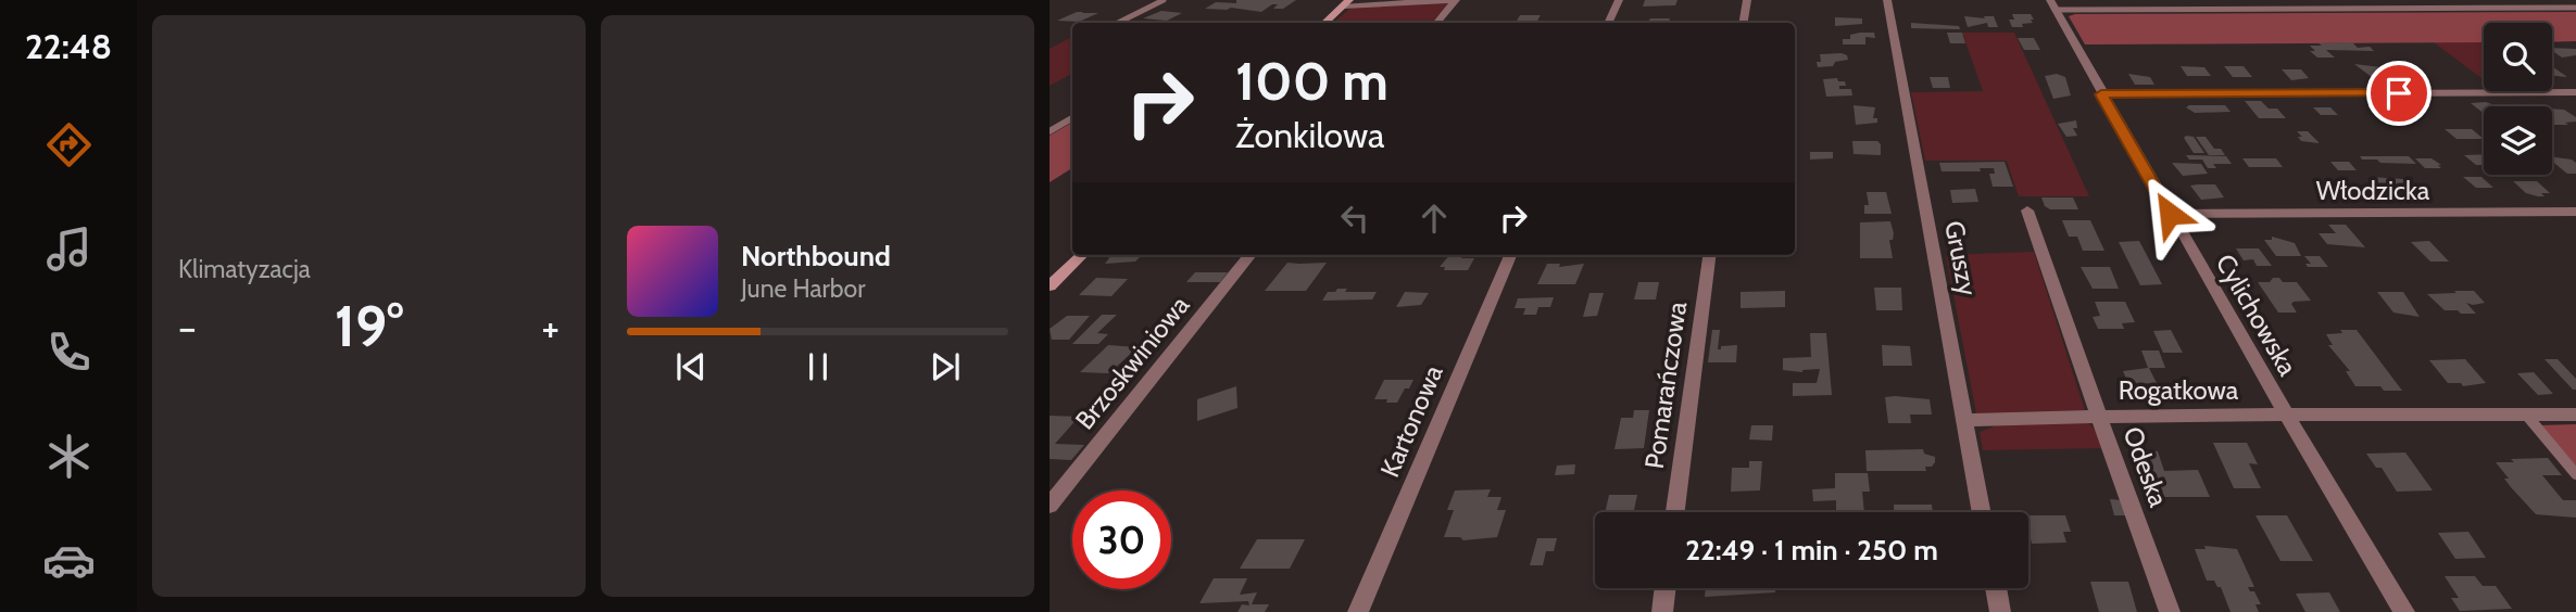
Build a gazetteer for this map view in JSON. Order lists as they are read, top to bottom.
{
  "streets": {
    "street": [
      "Włodzicka",
      "Gruszy",
      "Cylichowska",
      "Brzoskwiniowa",
      "Pomarańczowa",
      "Rogatkowa",
      "Kartonowa",
      "Odeska"
    ]
  },
  "crossings": [
    ["Włodzicka", "Cylichowska"],
    ["Gruszy", "Rogatkowa"],
    ["Cylichowska", "Rogatkowa"],
    ["Rogatkowa", "Odeska"]
  ],
  "page": {
    "tabs": "22:48",
    "tile": "Klimatyzacja",
    "turn": ["100 m", "Żonkilowa"],
    "song": ["Northbound", "June Harbor"],
    "heat": ["−", "19°", "+"],
    "limit": "30",
    "trip": "22:49 · 1 min · 250 m"
  }
}
